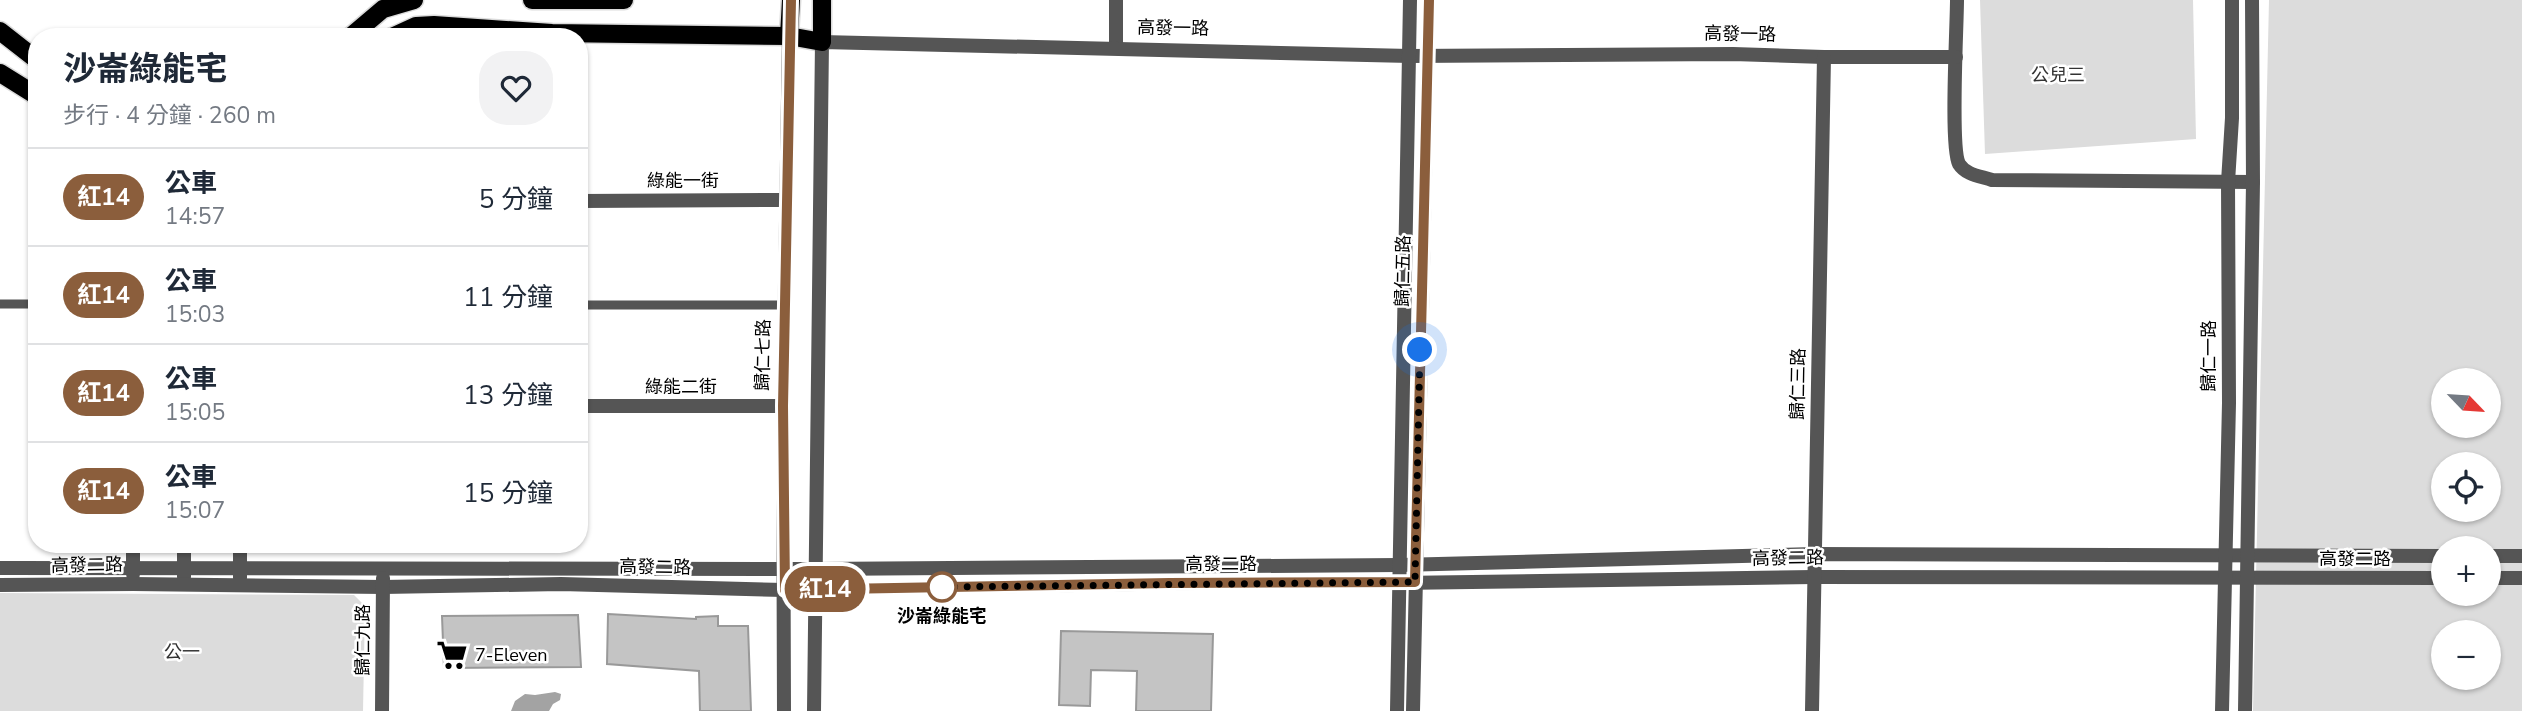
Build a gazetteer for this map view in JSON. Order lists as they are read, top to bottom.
{
  "streets": {
    "main road": ["高發一路", "歸仁七路"],
    "street": [
      "綠能一街",
      "歸仁五路",
      "歸仁一路",
      "歸仁三路",
      "綠能二街",
      "高發二路",
      "歸仁九路"
    ]
  },
  "crossings": [
    ["高發一路", "歸仁五路"],
    ["高發一路", "歸仁七路"],
    ["高發一路", "歸仁三路"],
    ["綠能一街", "歸仁七路"],
    ["歸仁五路", "高發二路"],
    ["歸仁七路", "綠能二街"],
    ["歸仁七路", "高發二路"],
    ["歸仁一路", "高發二路"],
    ["歸仁三路", "高發二路"],
    ["高發二路", "歸仁九路"]
  ],
  "parks": ["公兒三", "公一"],
  "places": {
    "other": ["沙崙綠能宅"],
    "supermarket": ["7-Eleven"]
  },
  "lines": ["bus line 紅14"],
  "north": "bottom right",
  "page": {
    "on_map": "紅14",
    "heading": ["沙崙綠能宅", "步行 · 4 分鐘 · 260 m"],
    "list": [
      {
        "mark": "紅14",
        "name": "公車",
        "note": "14:57",
        "value": "5 分鐘"
      },
      {
        "mark": "紅14",
        "name": "公車",
        "note": "15:03",
        "value": "11 分鐘"
      },
      {
        "mark": "紅14",
        "name": "公車",
        "note": "15:05",
        "value": "13 分鐘"
      },
      {
        "mark": "紅14",
        "name": "公車",
        "note": "15:07",
        "value": "15 分鐘"
      }
    ],
    "map_buttons": ["+", "−"]
  }
}
